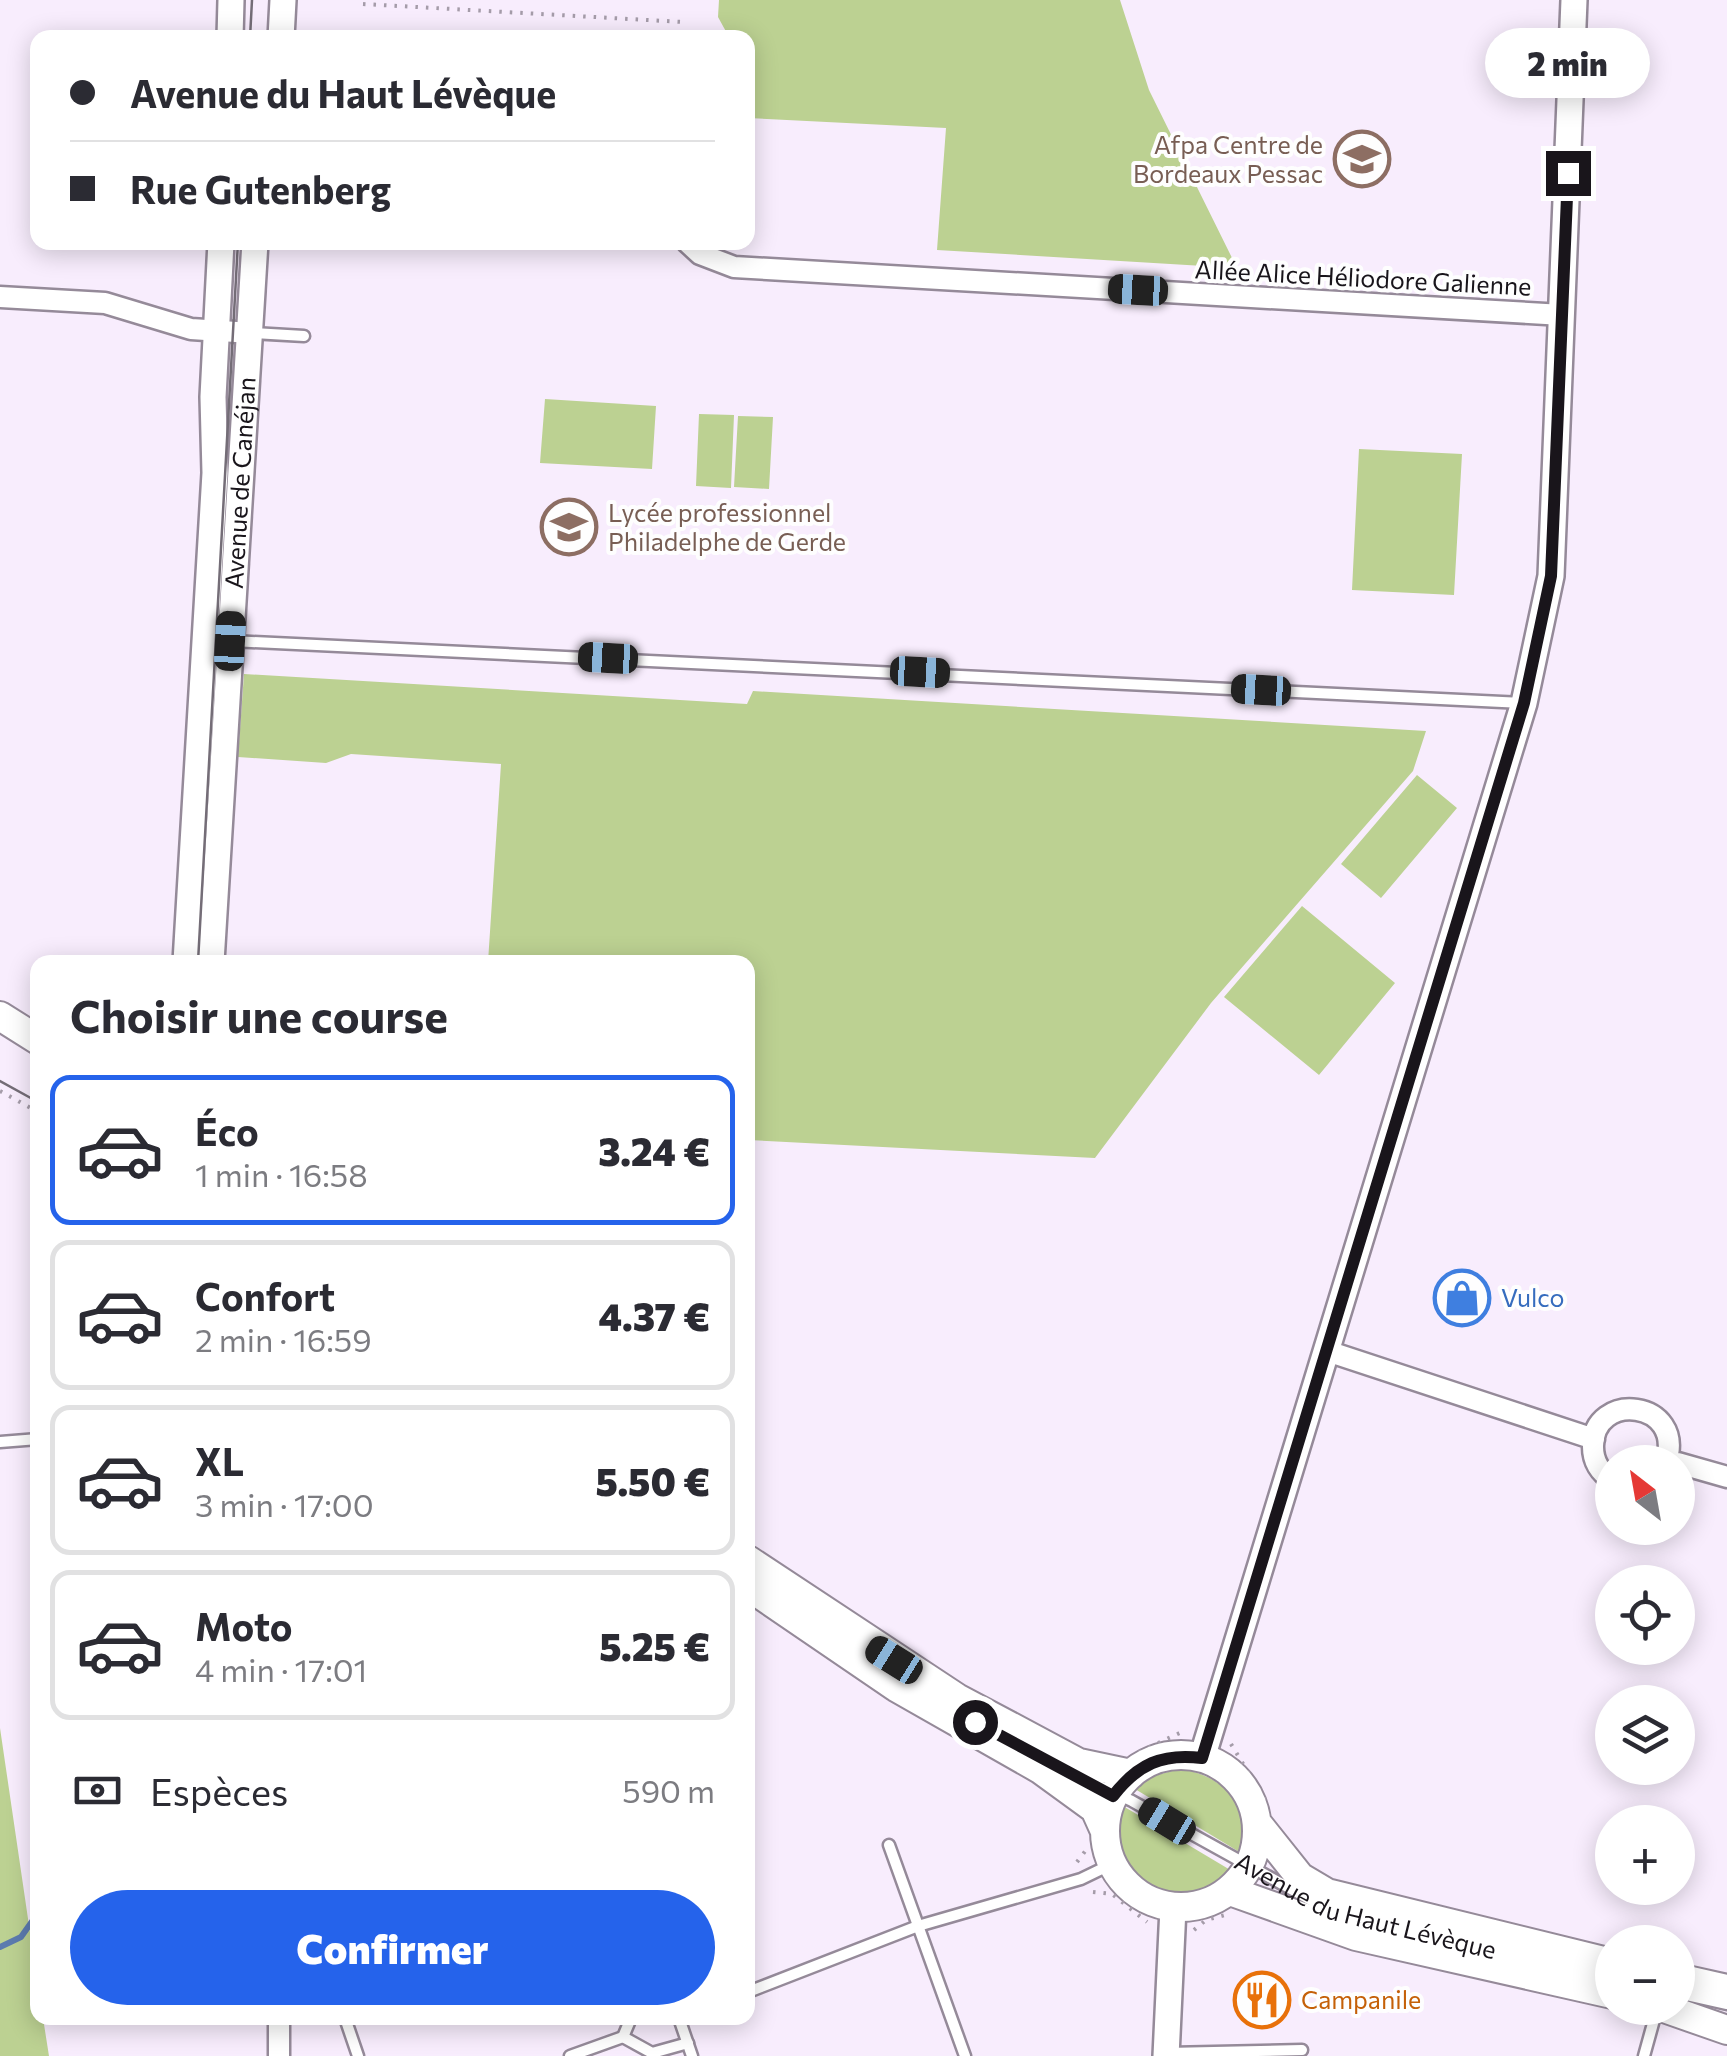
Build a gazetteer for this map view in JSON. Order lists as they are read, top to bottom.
{
  "streets": {
    "main road": ["Avenue du Haut Lévèque"],
    "street": ["Allée Alice Héliodore Galienne", "Avenue de Canéjan"]
  },
  "places": {
    "school or university": ["Afpa Centre de Bordeaux Pessac", "Lycée professionnel Philadelphe de Gerde"],
    "shop": ["Vulco"],
    "restaurant": ["Campanile"]
  },
  "north": "top left",
  "page": {
    "bubble": "2 min",
    "banner": ["Avenue du Haut Lévèque", "Rue Gutenberg"],
    "heading": "Choisir une course",
    "list": [
      {
        "name": "Éco",
        "note": "1 min · 16:58",
        "value": "3.24 €"
      },
      {
        "name": "Confort",
        "note": "2 min · 16:59",
        "value": "4.37 €"
      },
      {
        "name": "XL",
        "note": "3 min · 17:00",
        "value": "5.50 €"
      },
      {
        "name": "Moto",
        "note": "4 min · 17:01",
        "value": "5.25 €"
      }
    ],
    "map_buttons": ["+", "−"],
    "pay": ["Espèces", "590 m"],
    "buttons": "Confirmer"
  }
}
